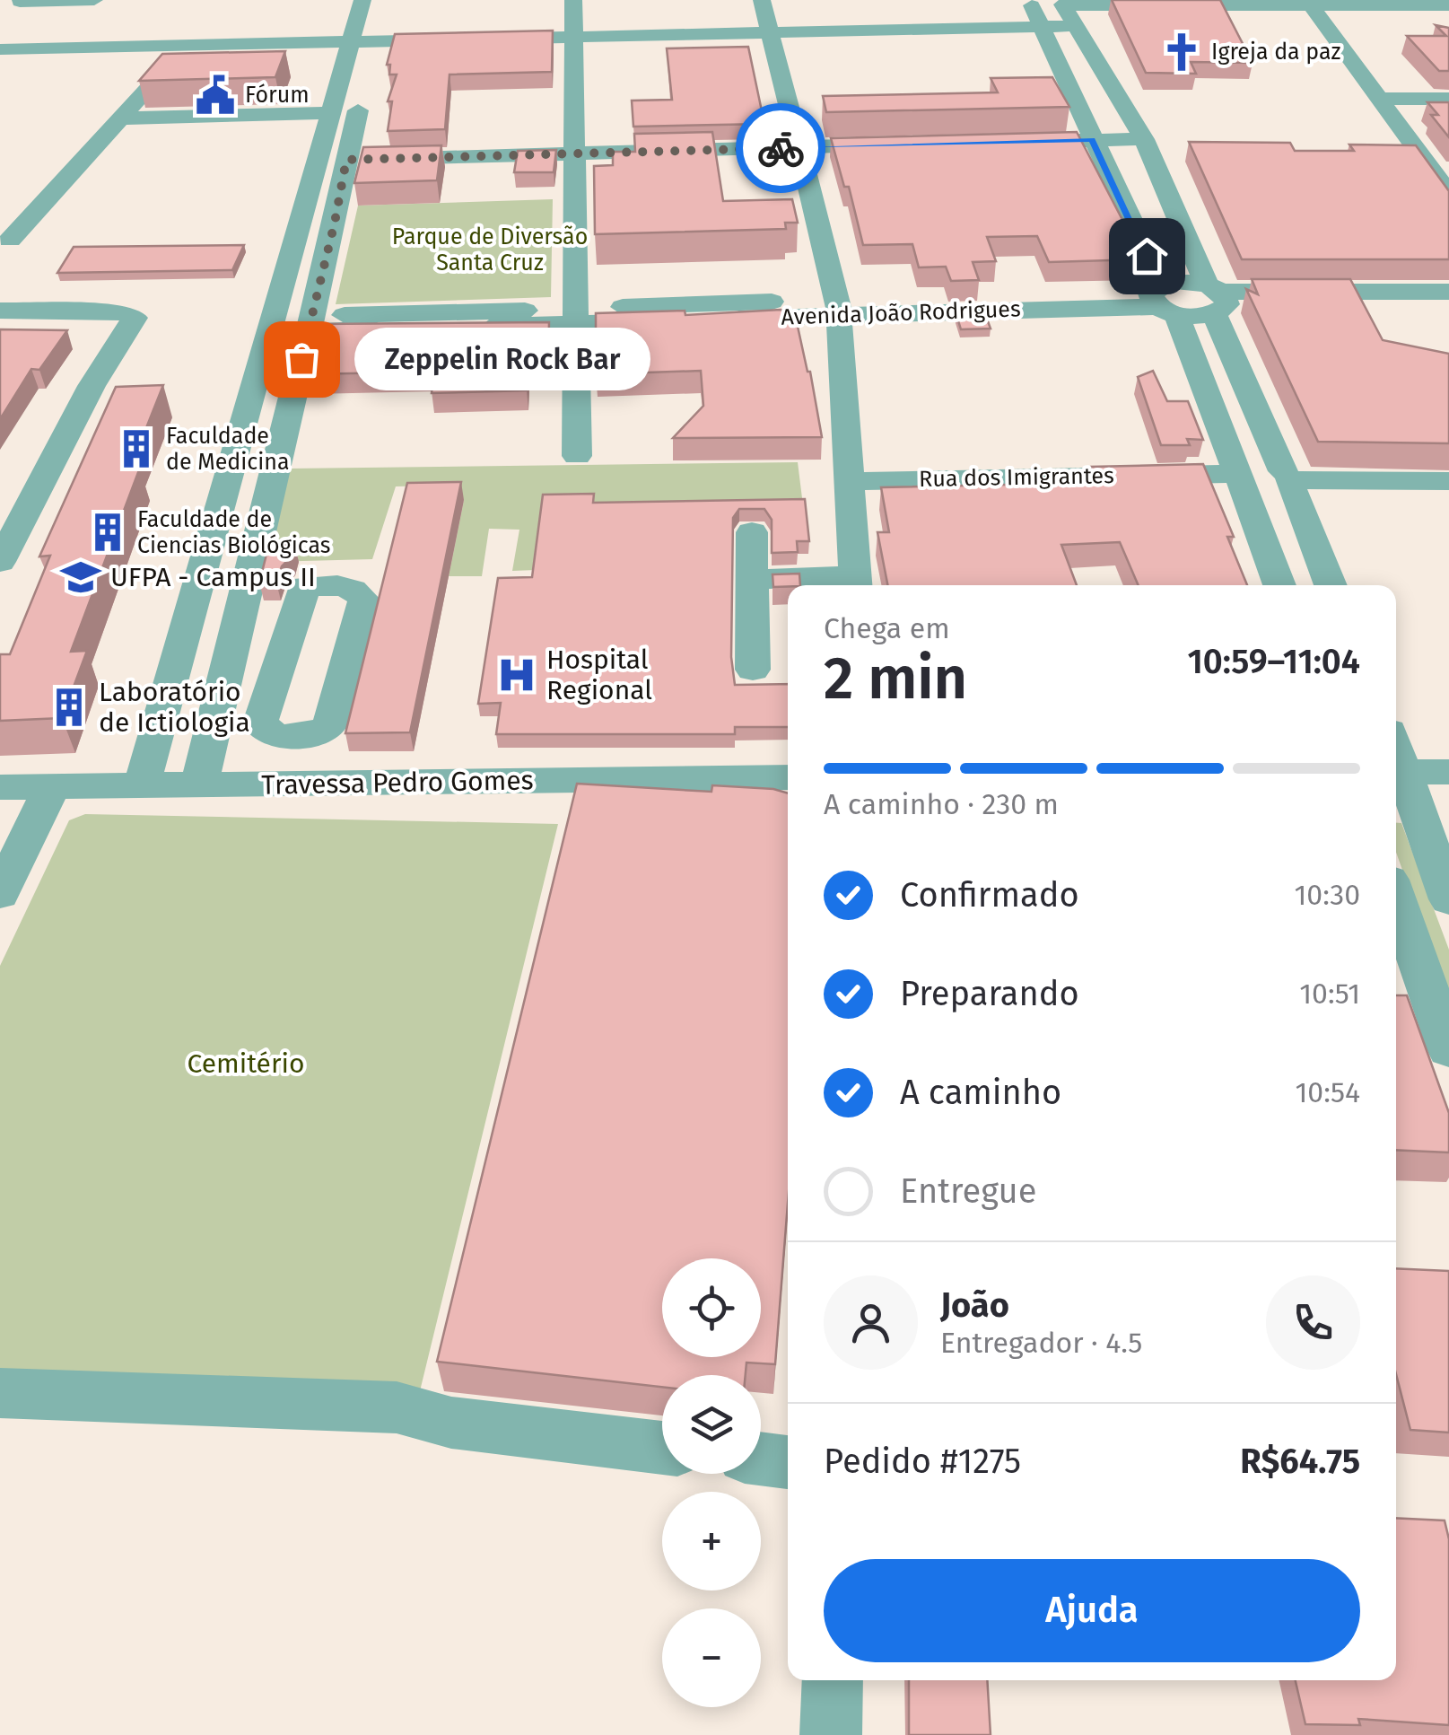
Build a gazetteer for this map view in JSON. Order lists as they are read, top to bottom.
{
  "streets": {
    "street": ["Avenida João Rodrigues", "Rua dos Imigrantes", "Travessa Pedro Gomes"]
  },
  "parks": ["Parque de Diversão Santa Cruz", "Cemitério"],
  "places": {
    "church": ["Igreja da paz"],
    "public building": ["Fórum"],
    "other": ["Zeppelin Rock Bar"],
    "building": ["Faculdade de Medicina", "Faculdade de Ciencias Biológicas", "Laboratório de Ictiologia"],
    "school or university": ["UFPA - Campus II"],
    "hospital": ["Hospital Regional"]
  },
  "page": {
    "bubble": "Zeppelin Rock Bar",
    "heading": ["2 min", "Chega em", "10:59–11:04"],
    "panel": [
      "João",
      "Entregador · 4.5",
      "Pedido #1275",
      "R$64.75"
    ],
    "bar": "A caminho · 230 m",
    "list": [
      ["Confirmado", "10:30"],
      ["Preparando", "10:51"],
      ["A caminho", "10:54"],
      "Entregue"
    ],
    "map_buttons": ["+", "−"],
    "buttons": "Ajuda"
  }
}
